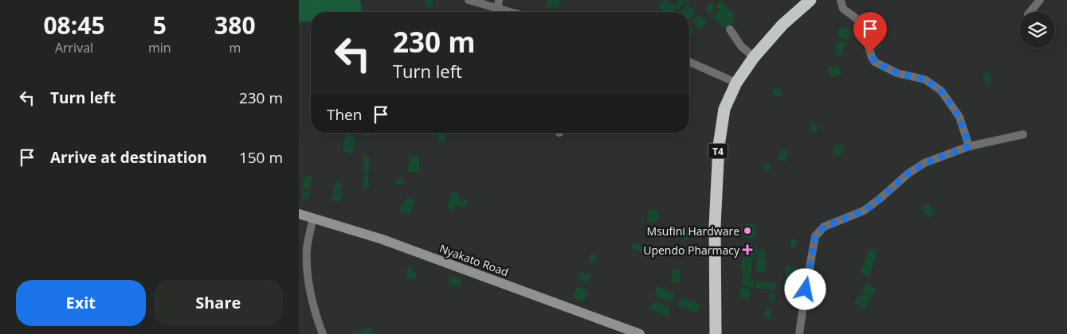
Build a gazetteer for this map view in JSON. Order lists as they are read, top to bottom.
{
  "streets": {
    "highway": ["T4"],
    "street": ["Nyakato Road"]
  },
  "places": {
    "other": ["Msufini Hardware"],
    "health": ["Upendo Pharmacy"]
  },
  "page": {
    "eta": [
      "08:45",
      "Arrival",
      "5",
      "min",
      "380",
      "m"
    ],
    "turn": ["230 m", "Turn left"],
    "list": [
      {
        "name": "Turn left",
        "value": "230 m"
      },
      {
        "name": "Arrive at destination",
        "value": "150 m"
      }
    ],
    "then": "Then",
    "buttons": ["Exit", "Share"]
  }
}
